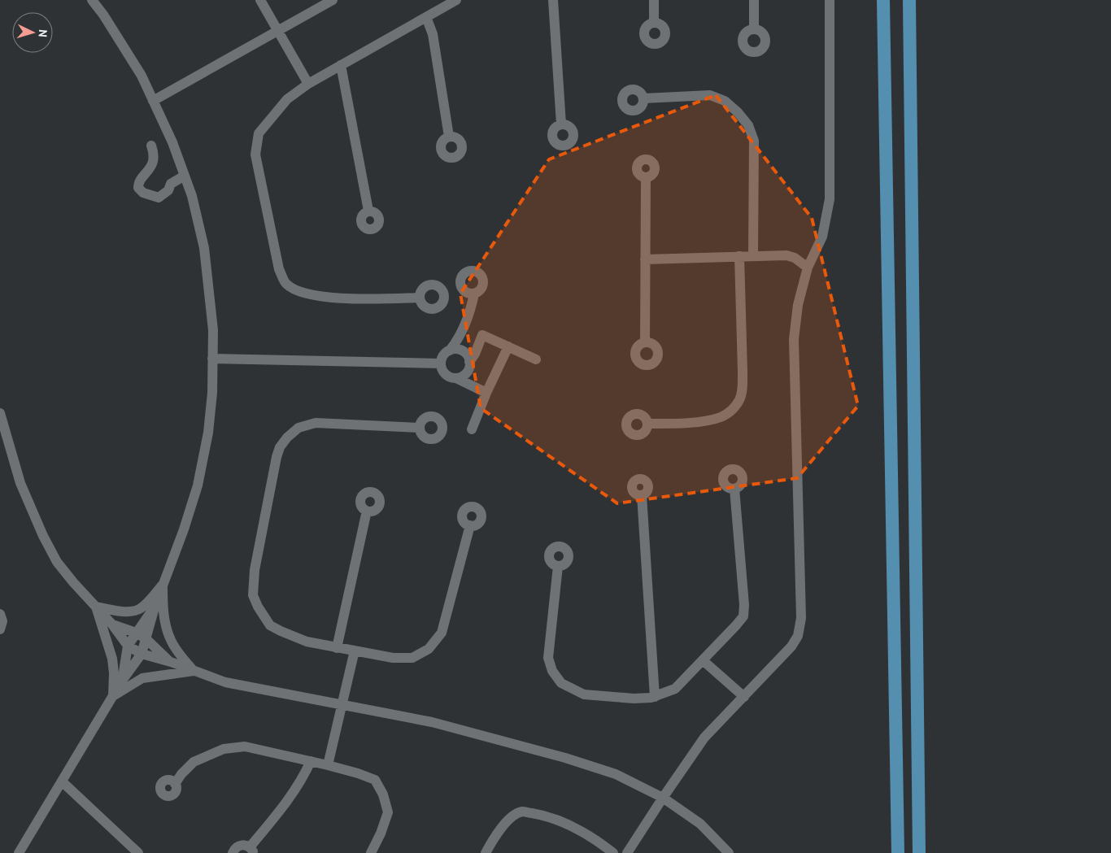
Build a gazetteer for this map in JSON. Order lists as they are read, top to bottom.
{
  "north": "right"
}
